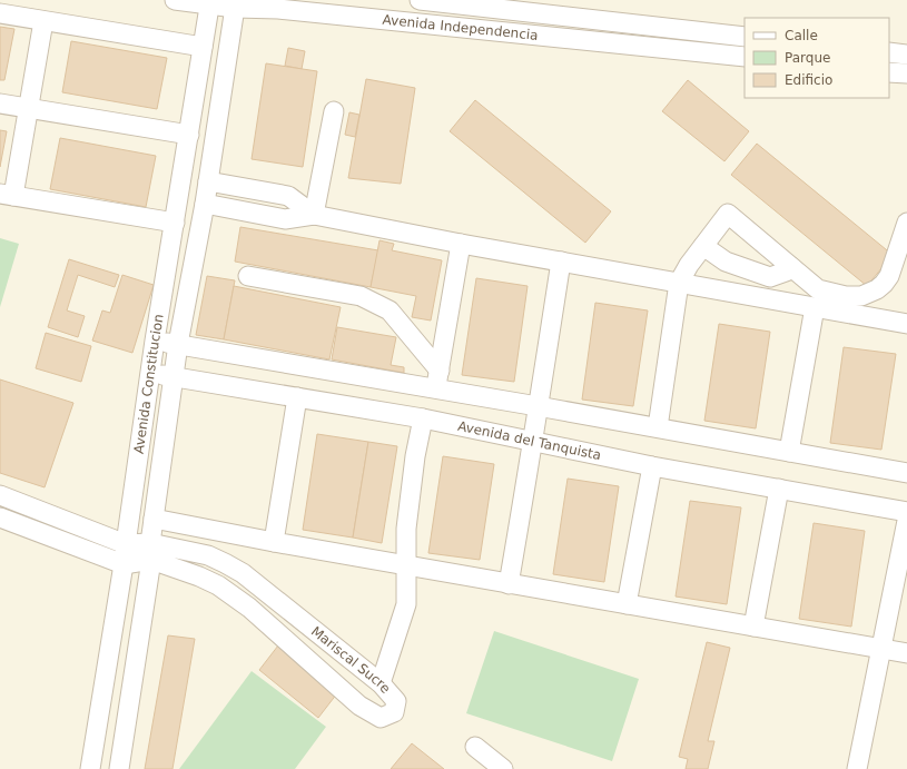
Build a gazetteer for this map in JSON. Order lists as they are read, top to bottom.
{
  "streets": {
    "lane": [
      "Avenida Independencia",
      "Avenida Constitucion",
      "Avenida del Tanquista",
      "Mariscal Sucre"
    ]
  },
  "crossings": [
    ["Avenida Independencia", "Avenida Constitucion"],
    ["Avenida Constitucion", "Avenida del Tanquista"],
    ["Avenida Constitucion", "Mariscal Sucre"]
  ],
  "legend": ["Calle", "Parque", "Edificio"]
}
